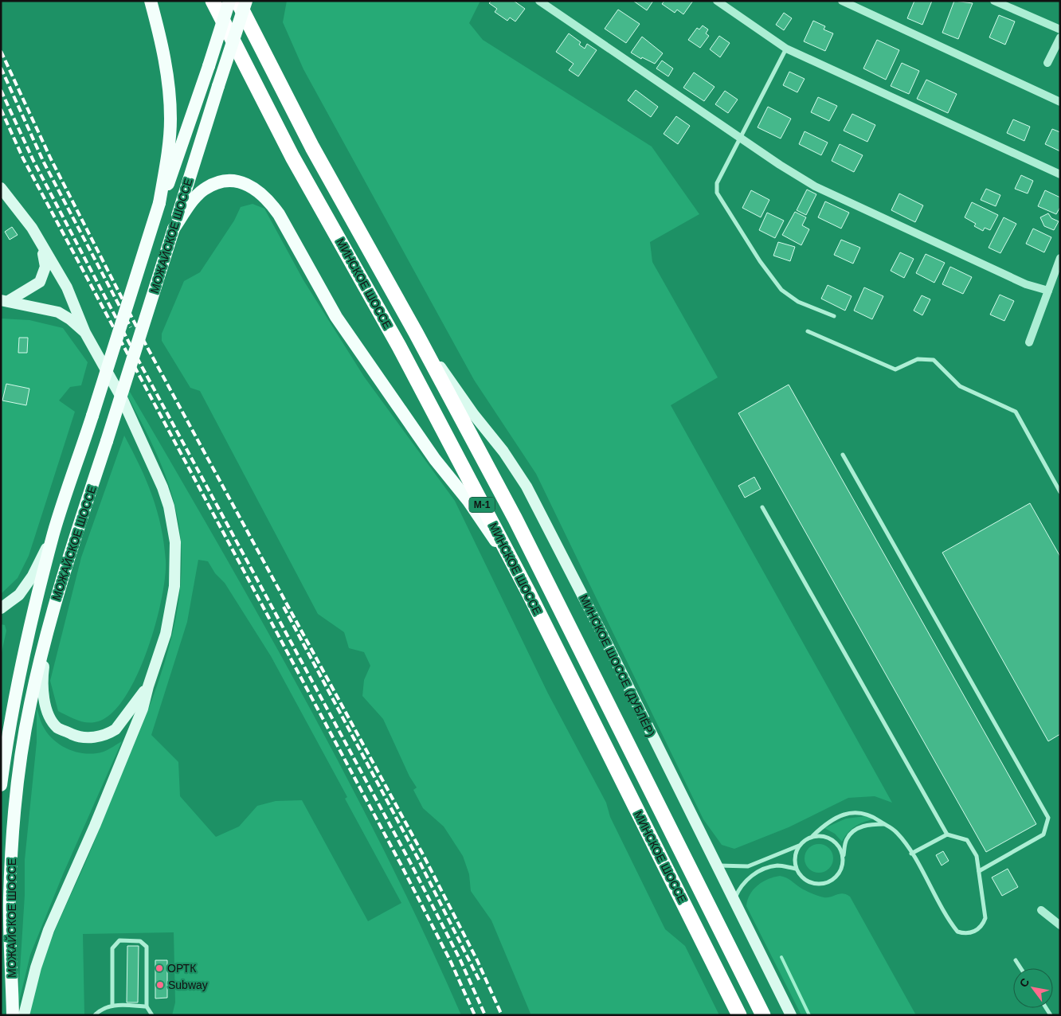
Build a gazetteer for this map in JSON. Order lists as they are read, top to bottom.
{
  "streets": {
    "highway": ["МИНСКОЕ ШОССЕ", "М-1"],
    "main road": ["МОЖАЙСКОЕ ШОССЕ"],
    "street": ["МИНСКОЕ ШОССЕ (ДУБЛЁР)"]
  },
  "crossings": [
    ["МИНСКОЕ ШОССЕ", "МИНСКОЕ ШОССЕ (ДУБЛЁР)"]
  ],
  "places": ["ОРТК", "Subway"],
  "north": "top left"
}
